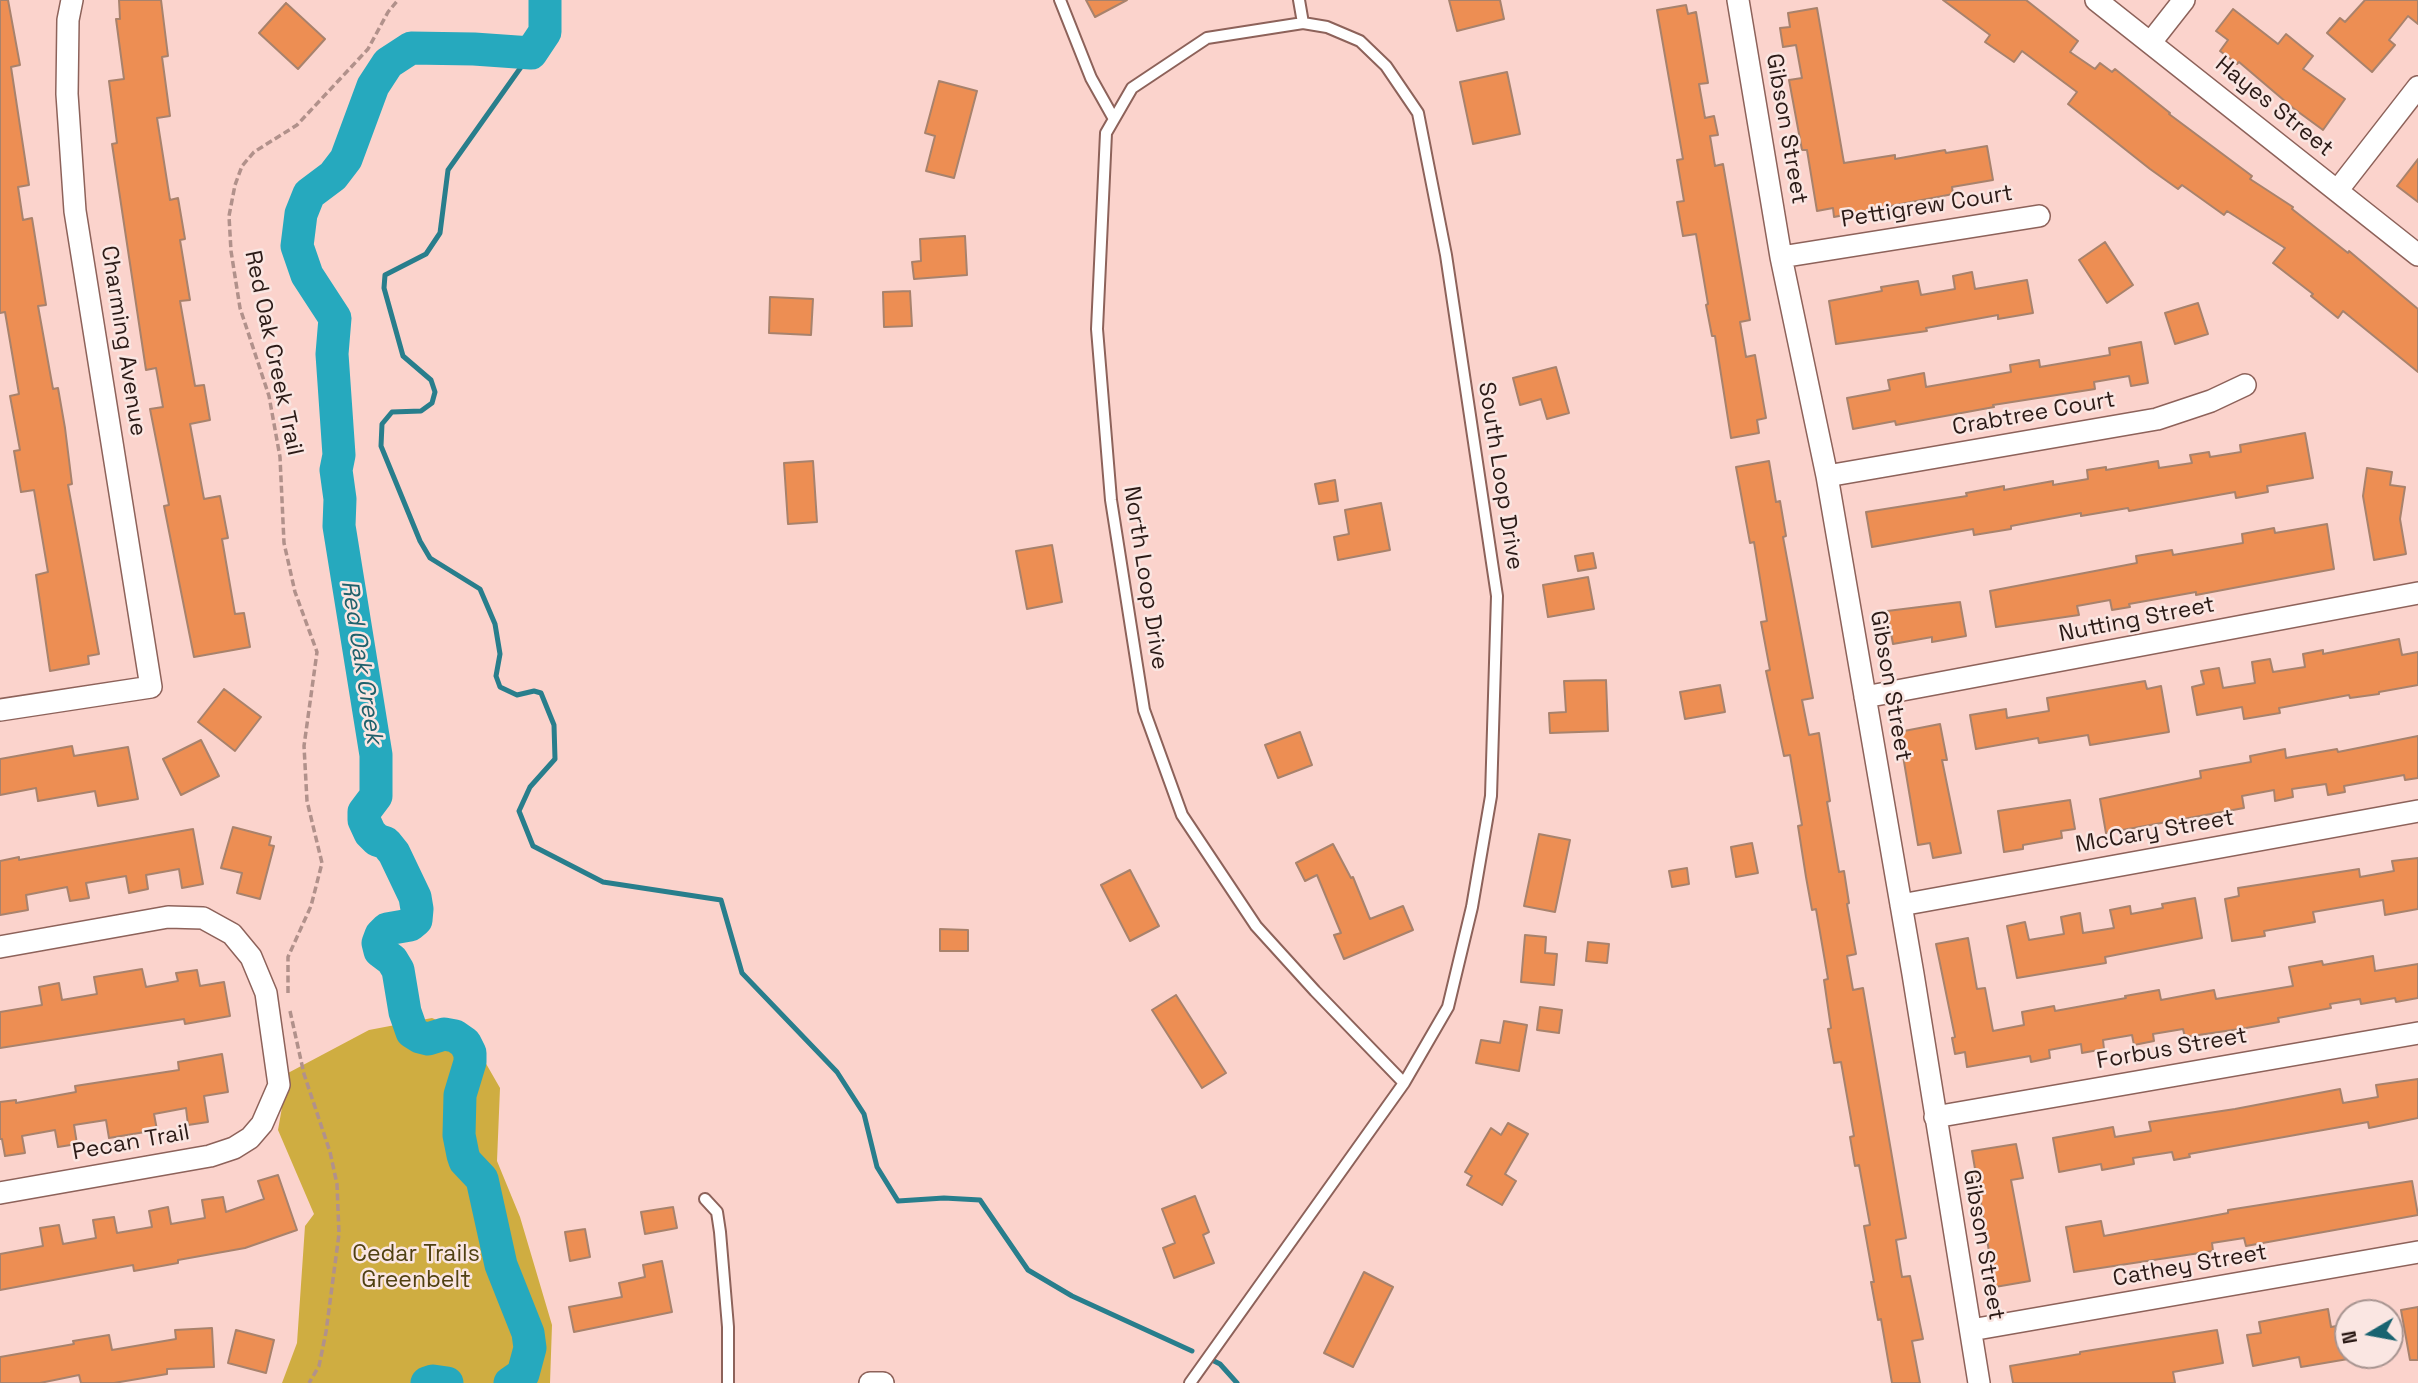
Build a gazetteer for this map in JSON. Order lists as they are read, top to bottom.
{
  "streets": {
    "street": [
      "Hayes Street",
      "Gibson Street",
      "Pettigrew Court",
      "Charming Avenue",
      "Crabtree Court",
      "Nutting Street",
      "McCary Street",
      "Forbus Street",
      "Pecan Trail",
      "Cathey Street"
    ],
    "lane": ["South Loop Drive", "North Loop Drive"],
    "path": ["Red Oak Creek Trail"]
  },
  "crossings": [
    ["Gibson Street", "Pettigrew Court"],
    ["Gibson Street", "Crabtree Court"],
    ["Gibson Street", "Nutting Street"],
    ["Gibson Street", "McCary Street"],
    ["Gibson Street", "Forbus Street"],
    ["Gibson Street", "Cathey Street"],
    ["South Loop Drive", "North Loop Drive"]
  ],
  "water": ["Red Oak Creek"],
  "parks": ["Cedar Trails Greenbelt"],
  "north": "left"
}
